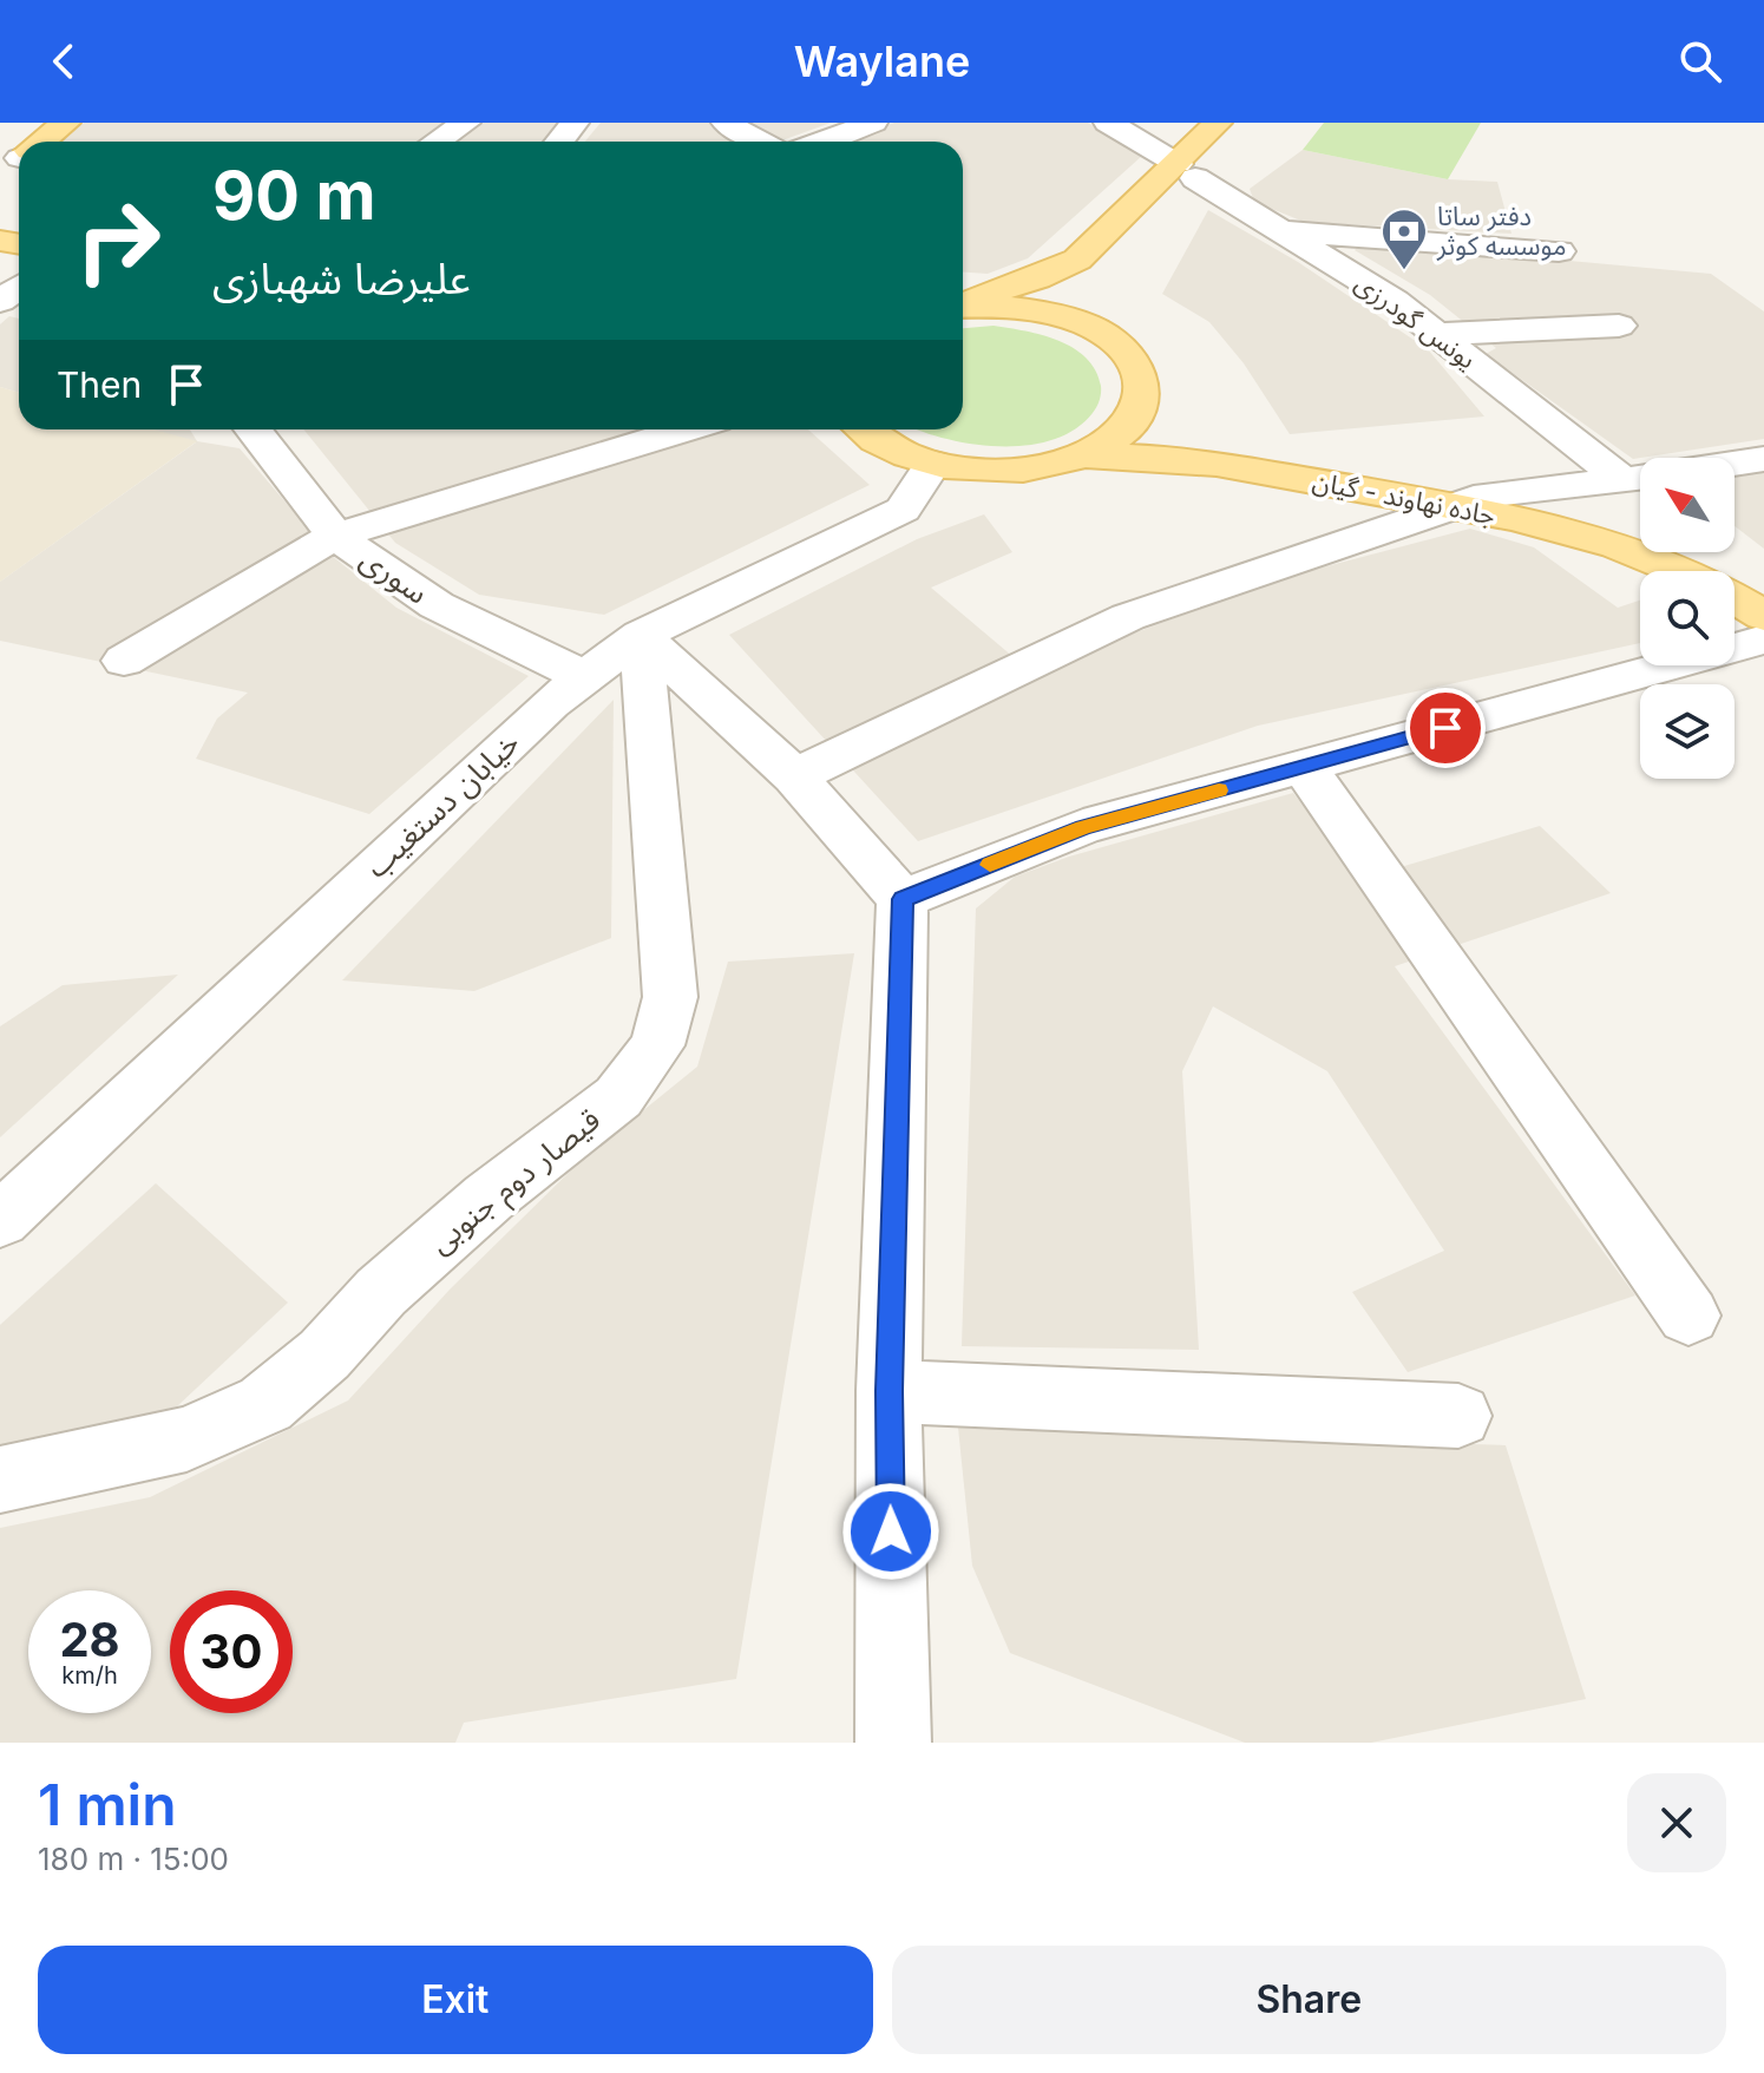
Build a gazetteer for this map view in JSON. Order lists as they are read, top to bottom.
{
  "streets": {
    "main road": ["جاده نهاوند - گیان"],
    "street": [
      "یونس گودرزی",
      "سوری",
      "خیابان دستغیب",
      "قیصار دوم جنوبی"
    ]
  },
  "crossings": [
    ["سوری", "خیابان دستغیب"],
    ["خیابان دستغیب", "قیصار دوم جنوبی"]
  ],
  "places": {
    "bank": ["دفتر ساتا موسسه کوثر"]
  },
  "north": "top left",
  "page": {
    "header": "Waylane",
    "turn": ["90 m", "علیرضا شهبازی"],
    "then": "Then",
    "speed": "28 km/h",
    "limit": "30",
    "heading": ["1 min", "180 m · 15:00"],
    "buttons": ["Exit", "Share"]
  }
}
